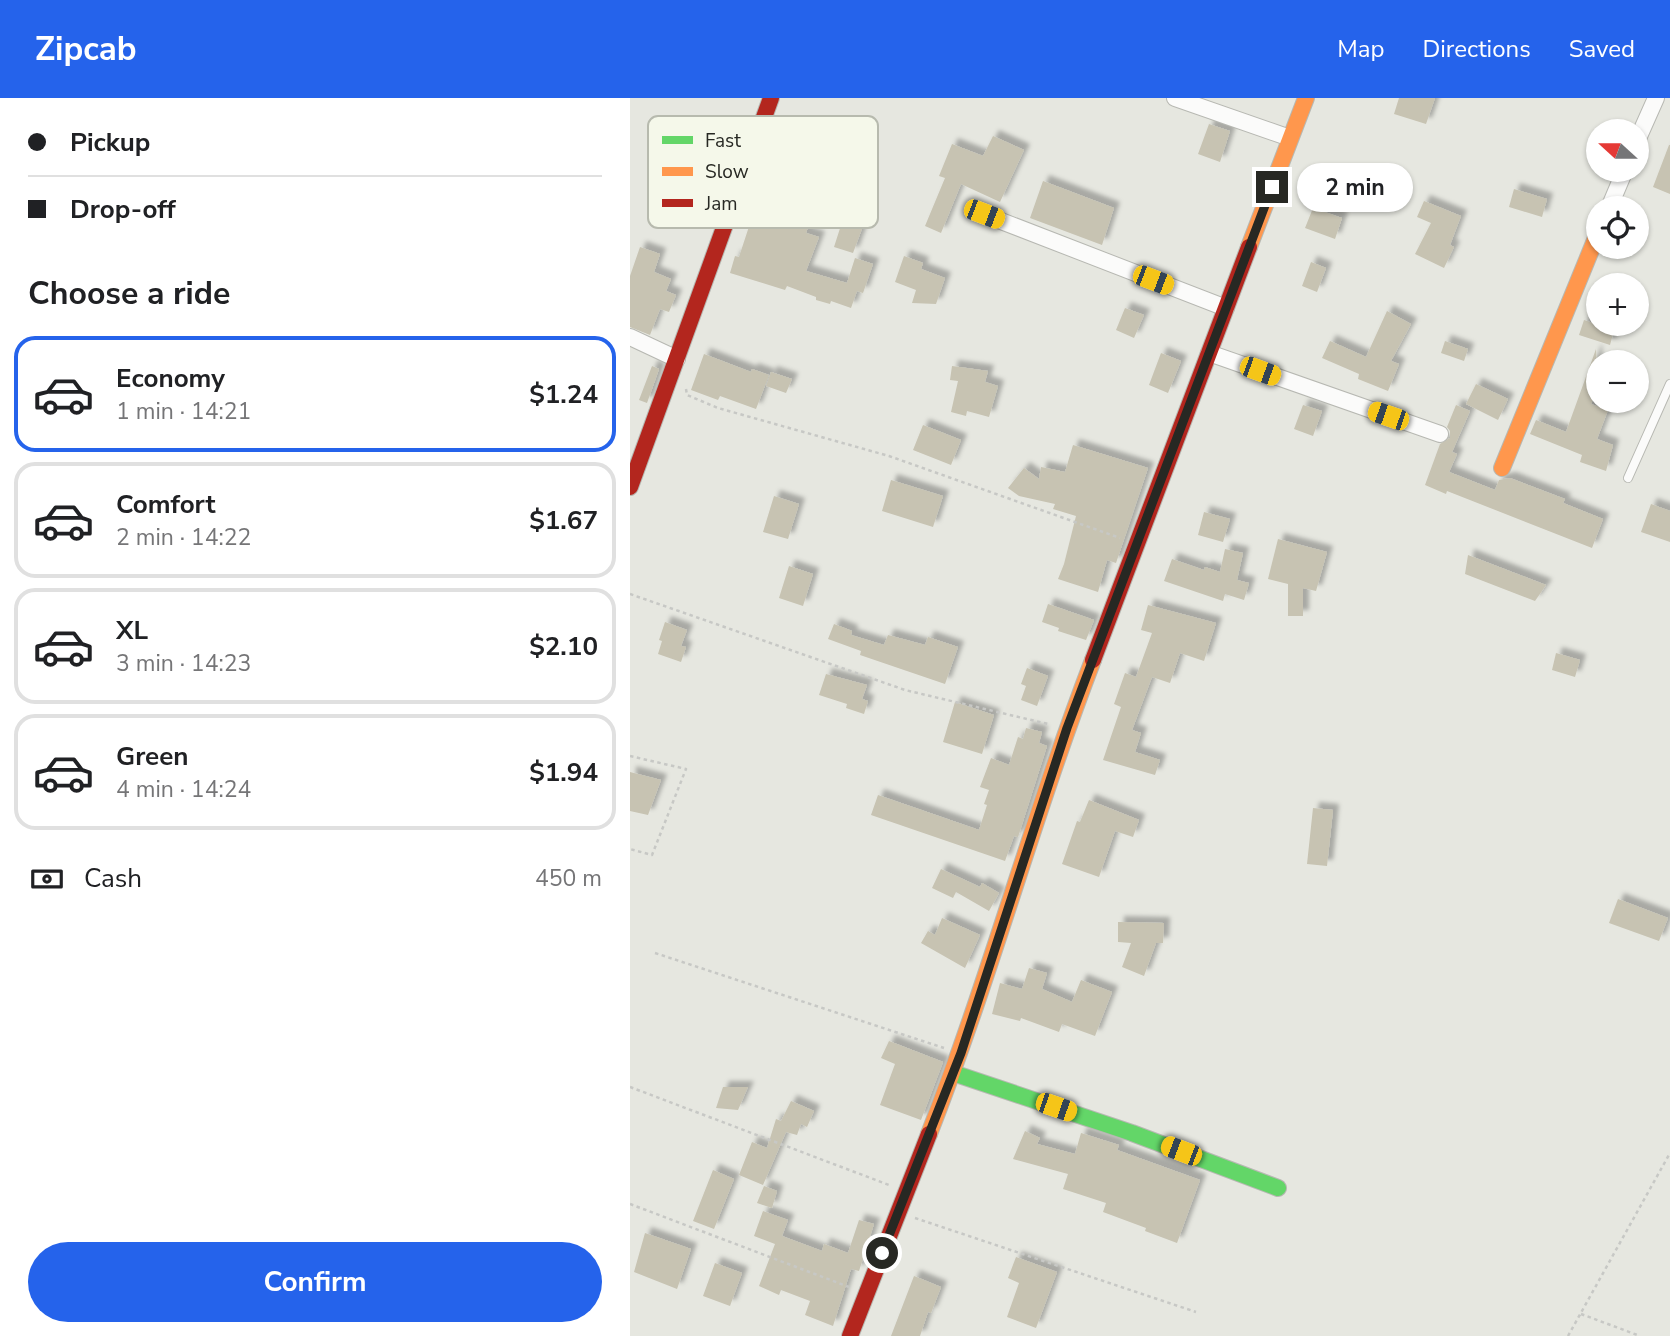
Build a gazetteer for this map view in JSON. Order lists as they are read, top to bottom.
{
  "legend": ["Fast", "Slow", "Jam"],
  "north": "left",
  "page": {
    "header": "Zipcab",
    "nav": ["Map", "Directions", "Saved"],
    "banner": ["Pickup", "Drop-off"],
    "map_buttons": ["+", "−"],
    "bubble": "2 min",
    "heading": "Choose a ride",
    "list": [
      {
        "name": "Economy",
        "note": "1 min · 14:21",
        "value": "$1.24"
      },
      {
        "name": "Comfort",
        "note": "2 min · 14:22",
        "value": "$1.67"
      },
      {
        "name": "XL",
        "note": "3 min · 14:23",
        "value": "$2.10"
      },
      {
        "name": "Green",
        "note": "4 min · 14:24",
        "value": "$1.94"
      }
    ],
    "pay": ["Cash", "450 m"],
    "buttons": "Confirm"
  }
}
